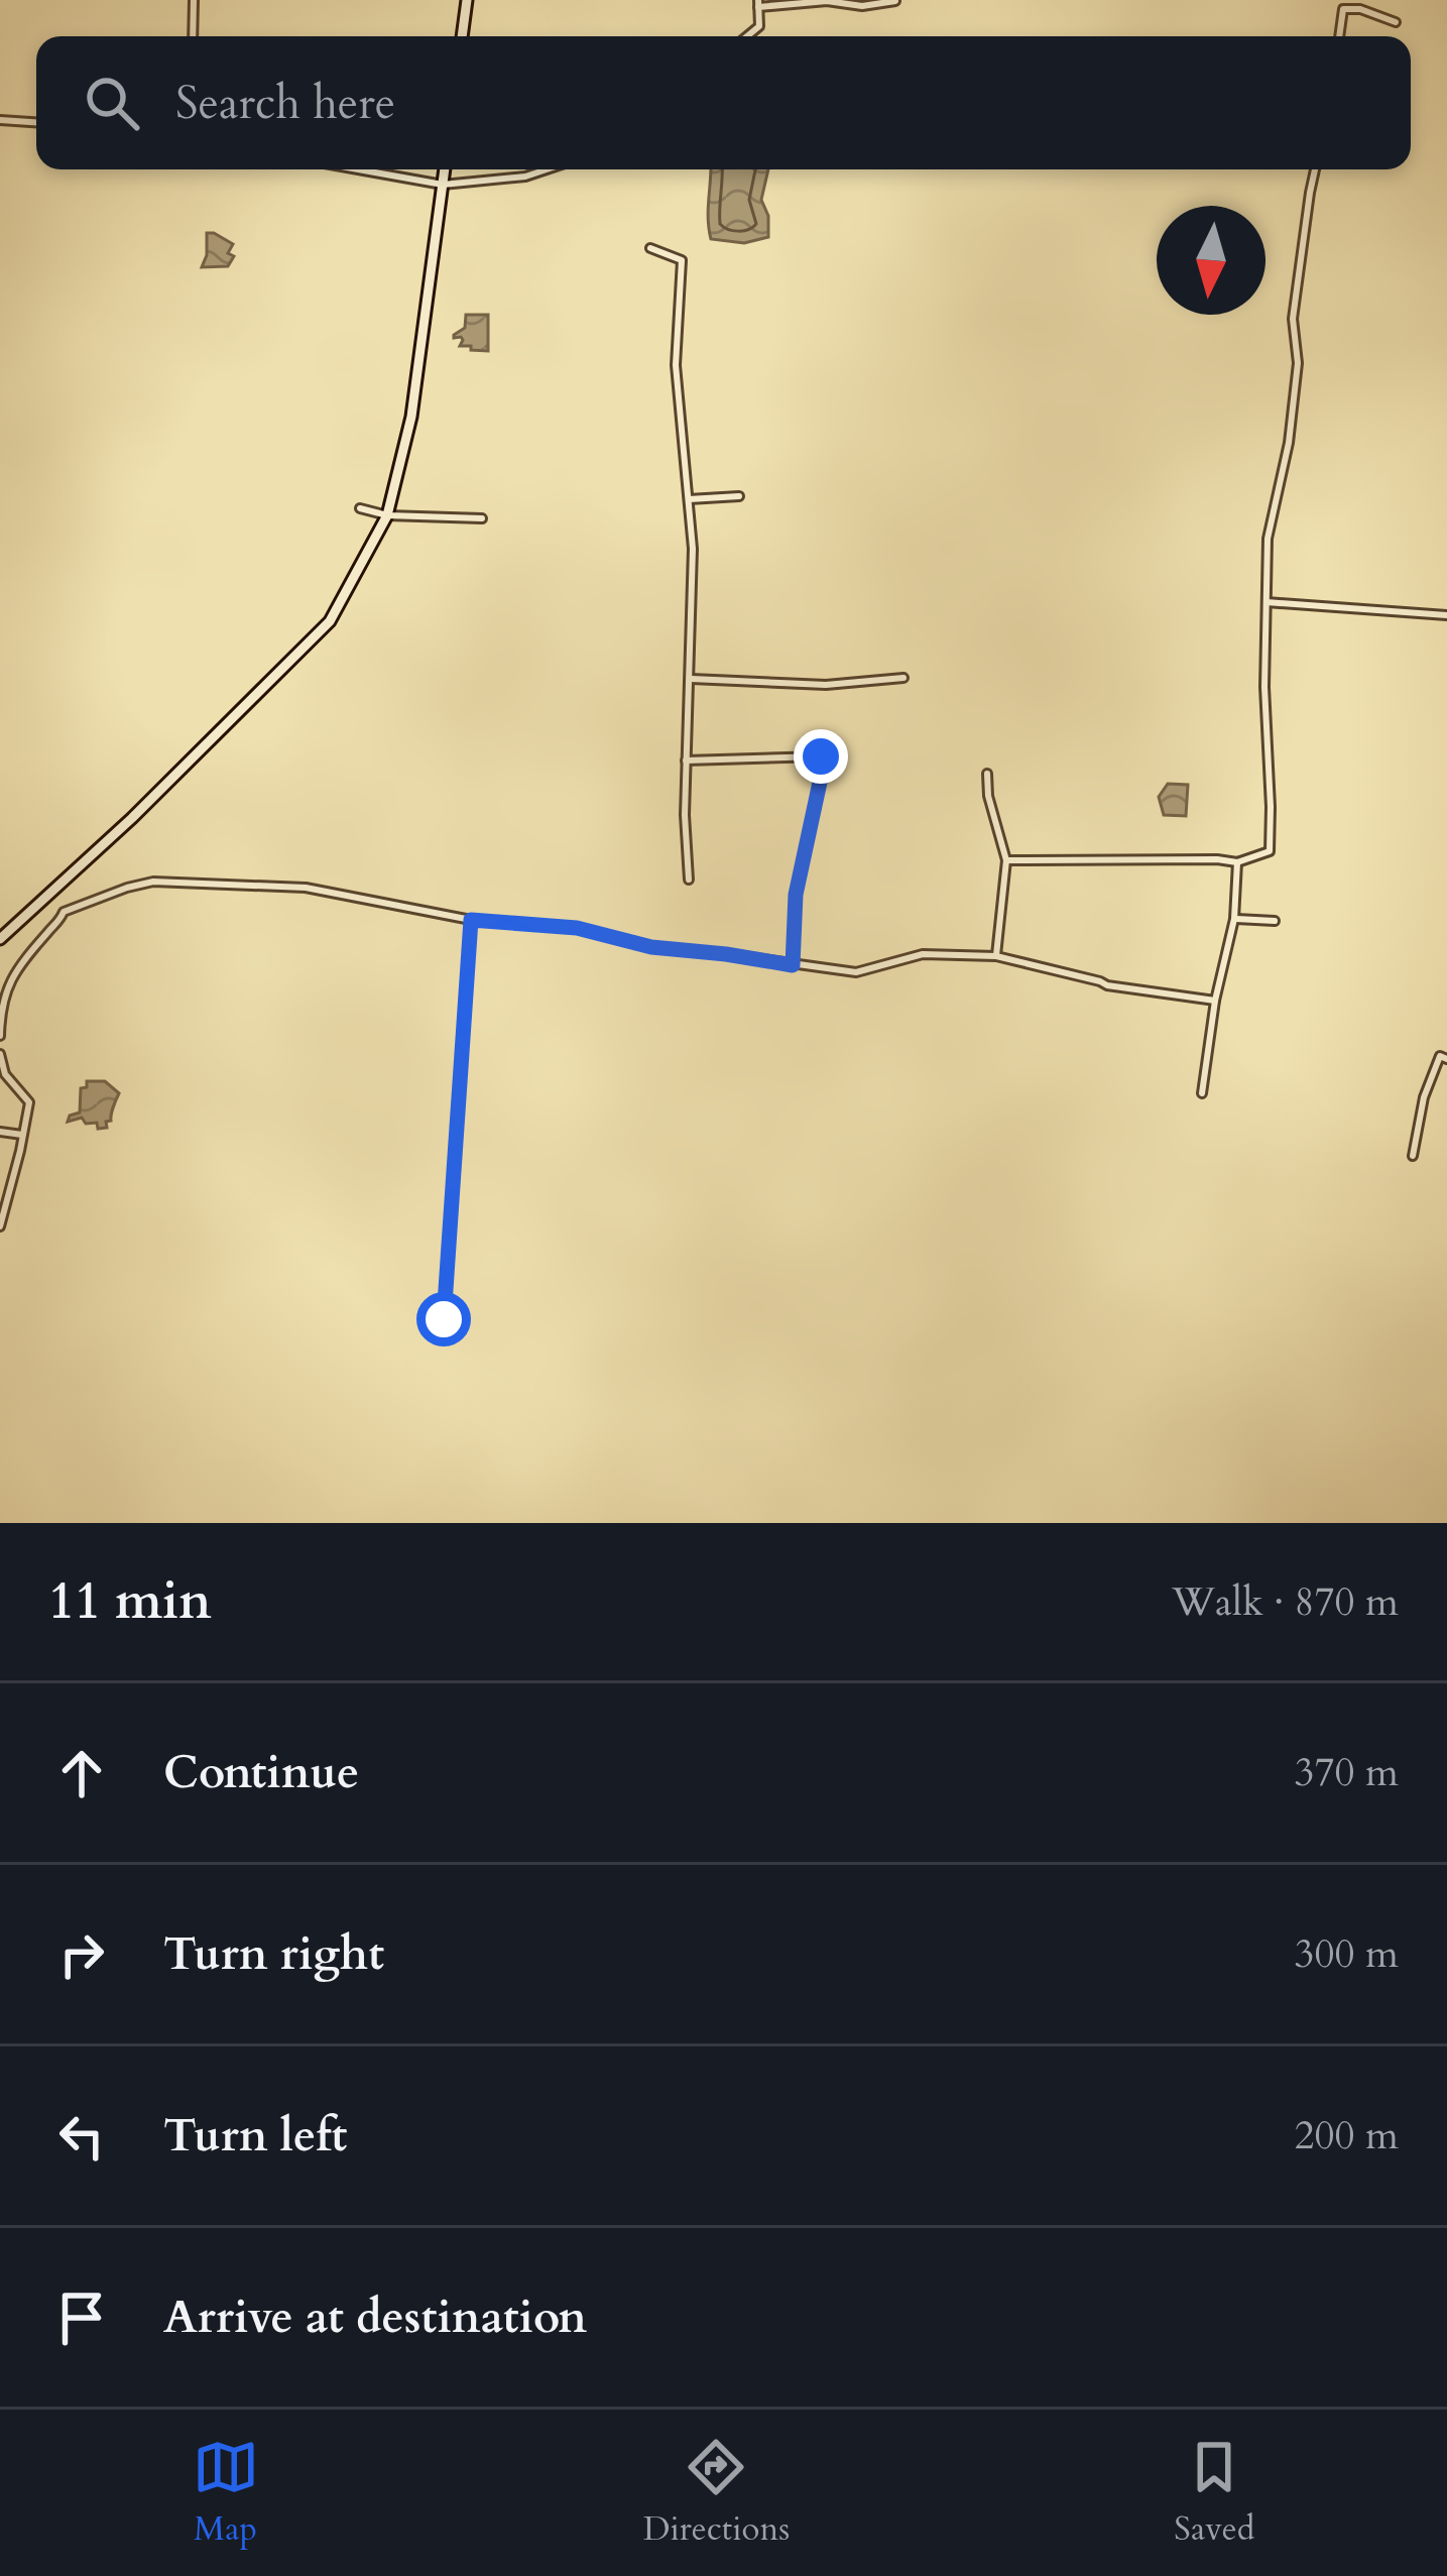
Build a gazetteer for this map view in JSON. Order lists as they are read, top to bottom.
{
  "north": "bottom",
  "page": {
    "search": "Search here",
    "heading": ["11 min", "Walk · 870 m"],
    "list": [
      ["Continue", "370 m"],
      ["Turn right", "300 m"],
      ["Turn left", "200 m"],
      "Arrive at destination"
    ],
    "nav": ["Map", "Directions", "Saved"]
  }
}
